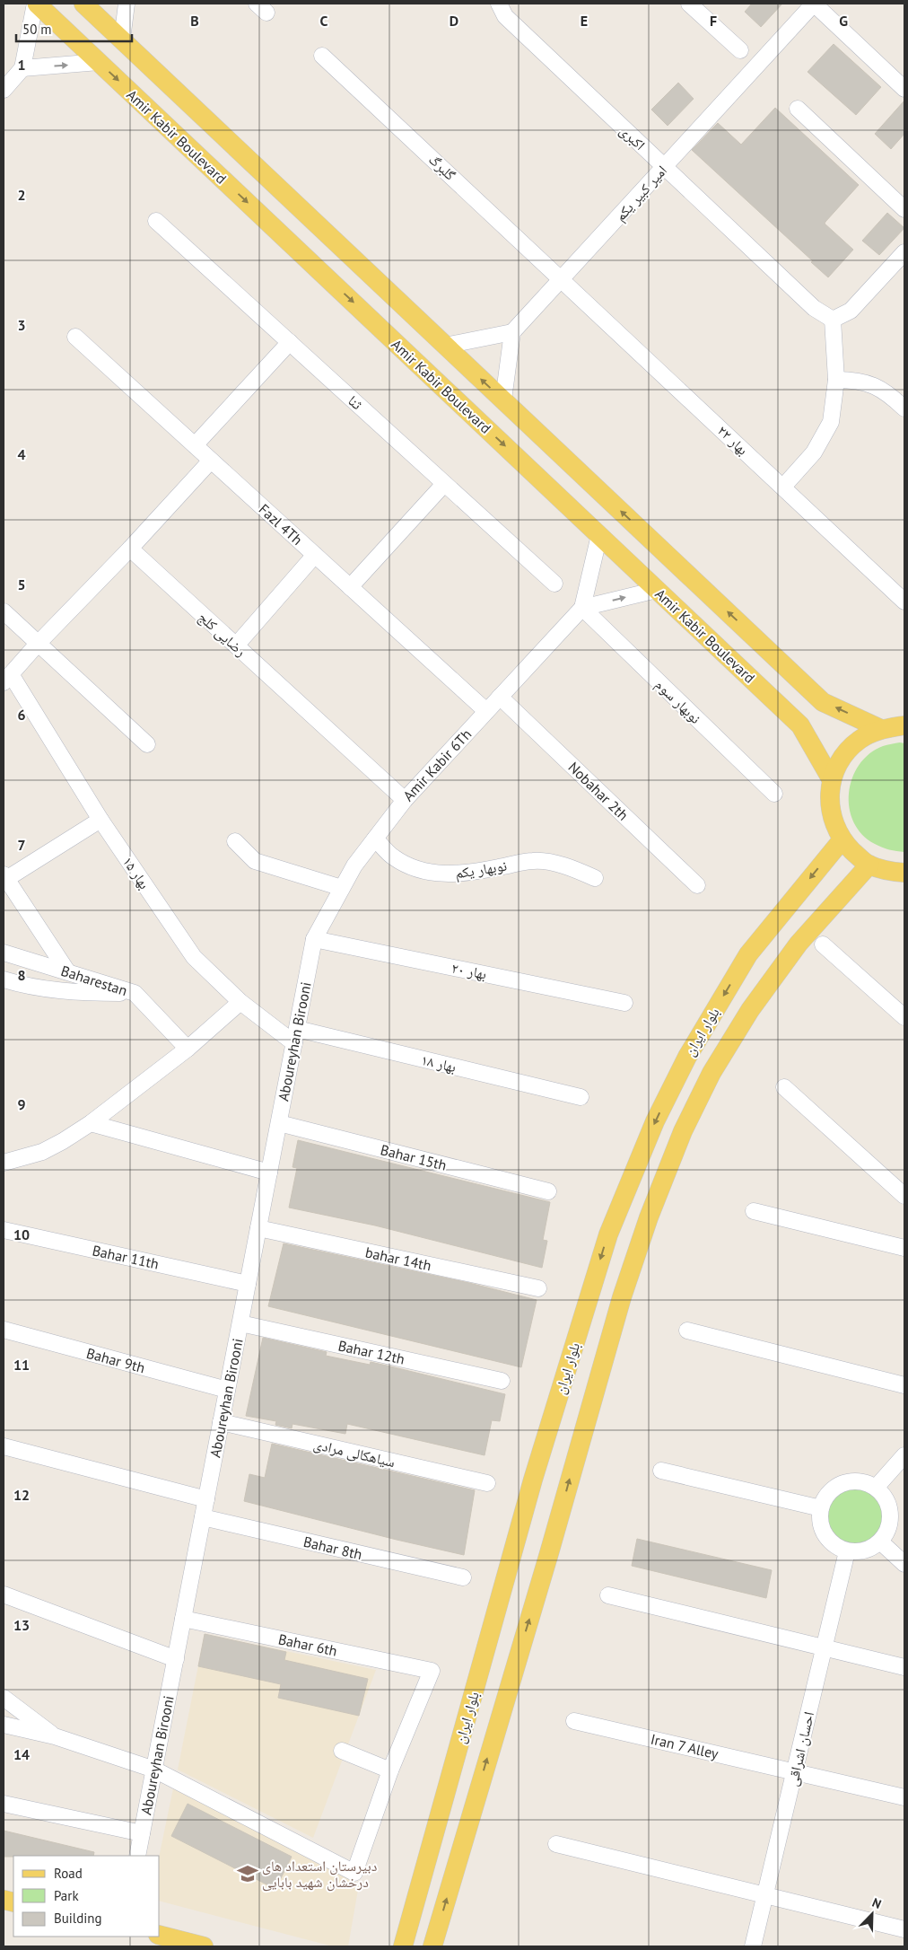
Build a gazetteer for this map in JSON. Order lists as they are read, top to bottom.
{
  "streets": {
    "main road": ["Amir Kabir Boulevard", "بلوار ایران"],
    "street": [
      "اکبری",
      "گلبرگ",
      "امیر کبیر یکم",
      "ثنا",
      "بهار ۲۲",
      "Fazl 4Th",
      "رضایی کلج",
      "نوبهار سوم",
      "Amir Kabir 6Th",
      "Nobahar 2th",
      "نوبهار یکم",
      "بهار ۱۵",
      "بهار ۲۰",
      "Baharestan",
      "Aboureyhan Birooni",
      "بهار ۱۸",
      "Bahar 15th",
      "Bahar 11th",
      "bahar 14th",
      "Bahar 12th",
      "Bahar 9th",
      "سیاهکالی مرادی",
      "Bahar 8th",
      "Bahar 6th",
      "Iran 7 Alley",
      "احسان اشراقی"
    ]
  },
  "crossings": [
    ["اکبری", "امیر کبیر یکم"],
    ["گلبرگ", "امیر کبیر یکم"],
    ["گلبرگ", "بهار ۲۲"],
    ["امیر کبیر یکم", "بهار ۲۲"],
    ["Fazl 4Th", "Amir Kabir 6Th"],
    ["رضایی کلج", "Amir Kabir 6Th"],
    ["نوبهار سوم", "Amir Kabir 6Th"],
    ["Amir Kabir 6Th", "Nobahar 2th"],
    ["Amir Kabir 6Th", "نوبهار یکم"],
    ["Amir Kabir 6Th", "بهار ۲۰"],
    ["Amir Kabir 6Th", "Aboureyhan Birooni"],
    ["بهار ۱۵", "Aboureyhan Birooni"],
    ["بهار ۱۵", "بهار ۱۸"],
    ["بهار ۲۰", "Aboureyhan Birooni"],
    ["Aboureyhan Birooni", "بهار ۱۸"],
    ["Aboureyhan Birooni", "Bahar 15th"],
    ["Aboureyhan Birooni", "Bahar 11th"],
    ["Aboureyhan Birooni", "bahar 14th"],
    ["Aboureyhan Birooni", "Bahar 12th"],
    ["Aboureyhan Birooni", "Bahar 9th"],
    ["Aboureyhan Birooni", "سیاهکالی مرادی"],
    ["Aboureyhan Birooni", "Bahar 8th"],
    ["Aboureyhan Birooni", "Bahar 6th"],
    ["Iran 7 Alley", "احسان اشراقی"]
  ],
  "places": {
    "school or university": ["دبیرستان استعداد های درخشان شهید بابایی"]
  },
  "legend": ["Road", "Park", "Building"],
  "scale_bar": "50 m",
  "north": "top right",
  "grid": {
    "columns": [
      "B",
      "C",
      "D",
      "E",
      "F",
      "G"
    ],
    "rows": [
      "1",
      "2",
      "3",
      "4",
      "5",
      "6",
      "7",
      "8",
      "9",
      "10",
      "11",
      "12",
      "13",
      "14"
    ]
  }
}
